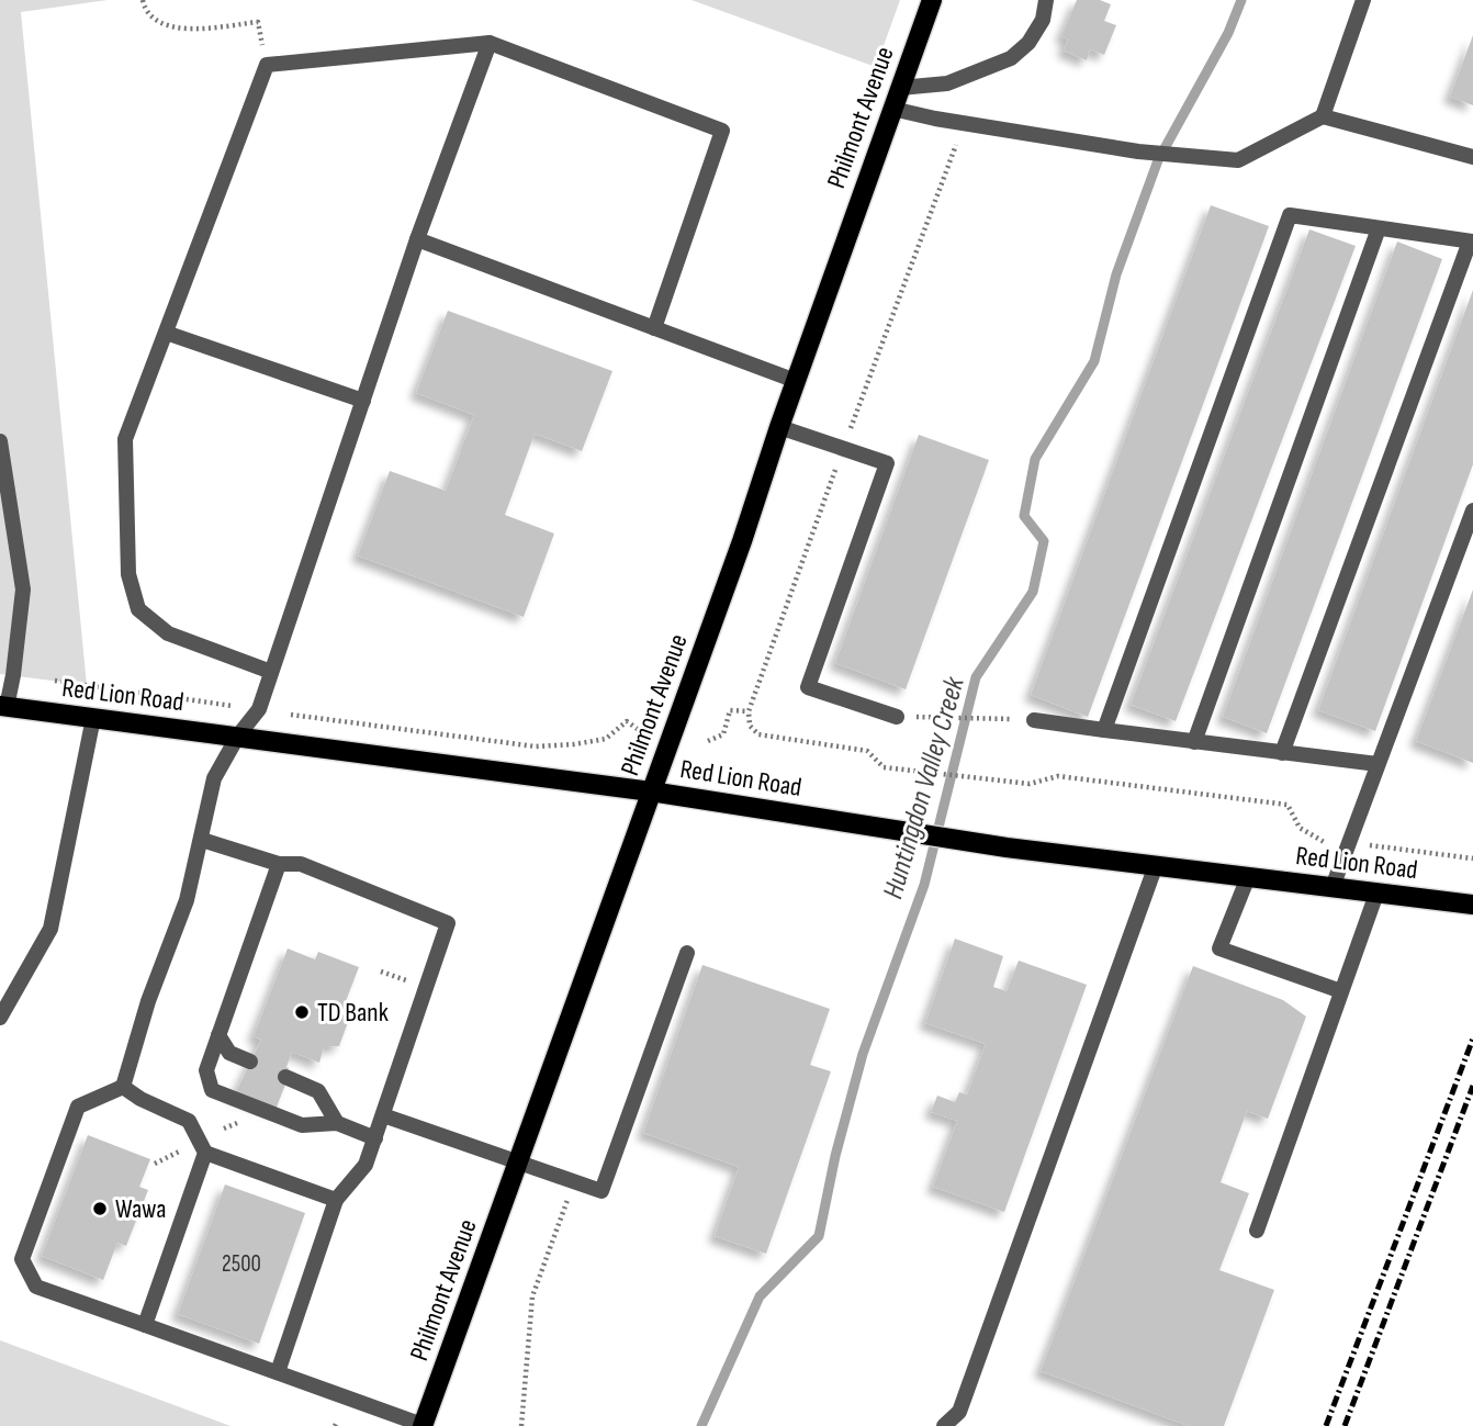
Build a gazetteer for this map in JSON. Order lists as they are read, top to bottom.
{
  "streets": {
    "main road": ["Philmont Avenue", "Red Lion Road"]
  },
  "crossings": [
    ["Philmont Avenue", "Red Lion Road"]
  ],
  "water": ["Huntingdon Valley Creek"],
  "places": ["TD Bank", "Wawa"],
  "house_numbers": ["2500"]
}
